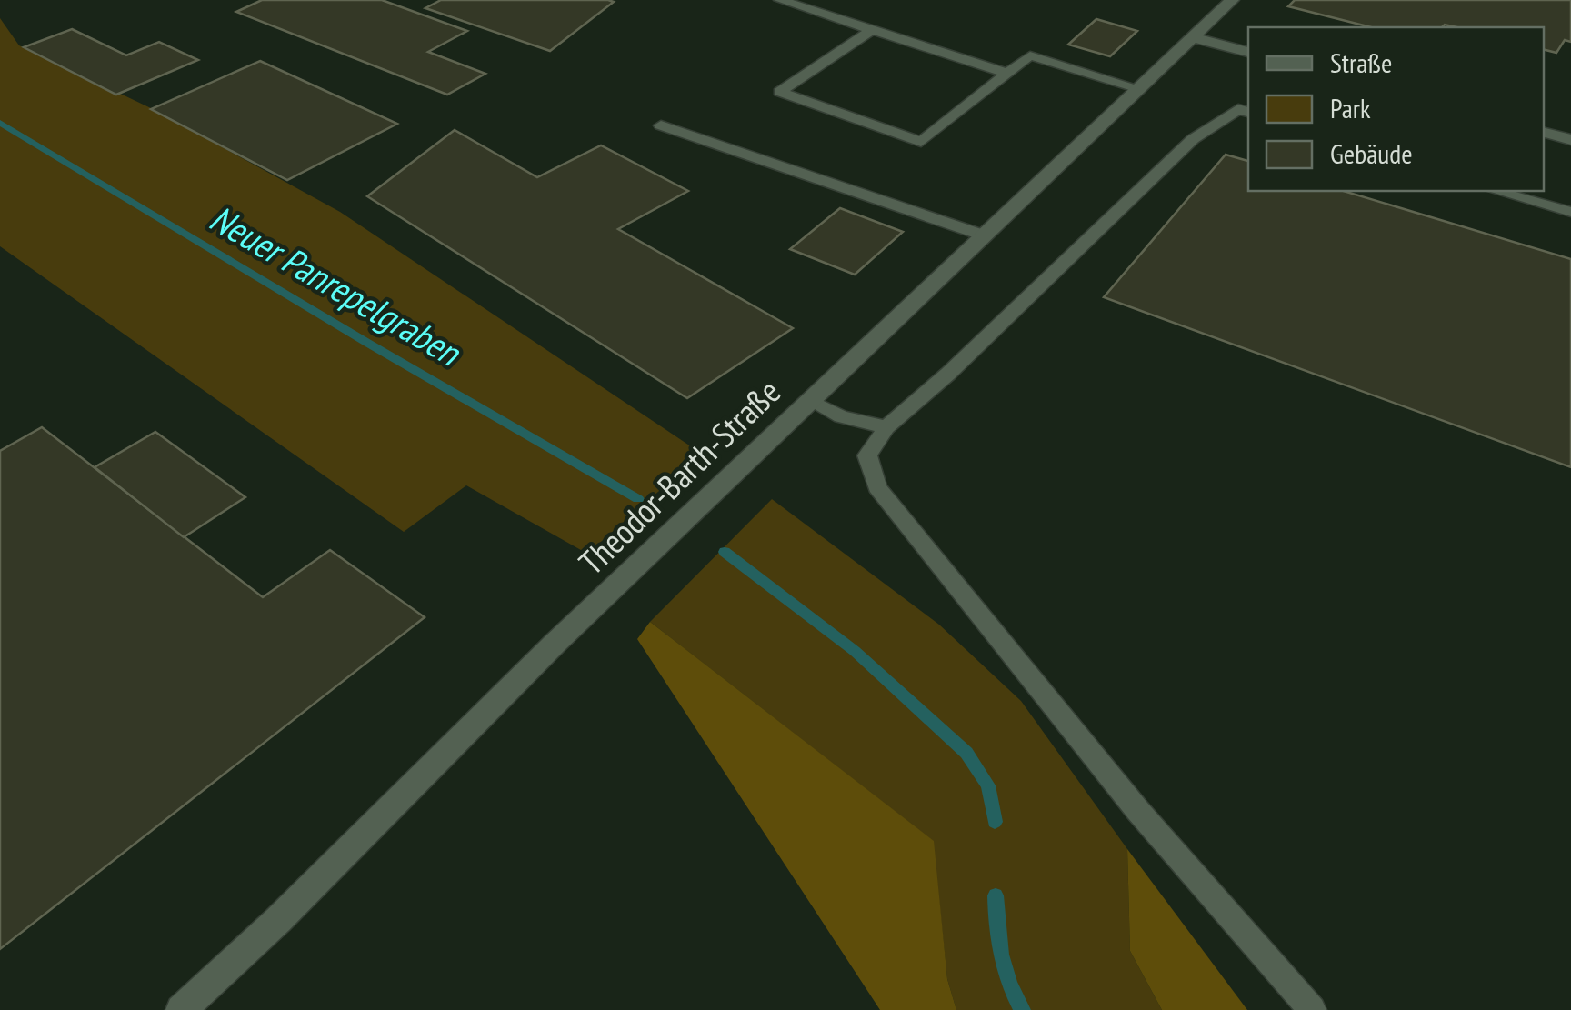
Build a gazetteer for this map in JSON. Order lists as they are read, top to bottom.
{
  "streets": {
    "street": ["Theodor-Barth-Straße"]
  },
  "water": ["Neuer Panrepelgraben"],
  "legend": ["Straße", "Park", "Gebäude"]
}
